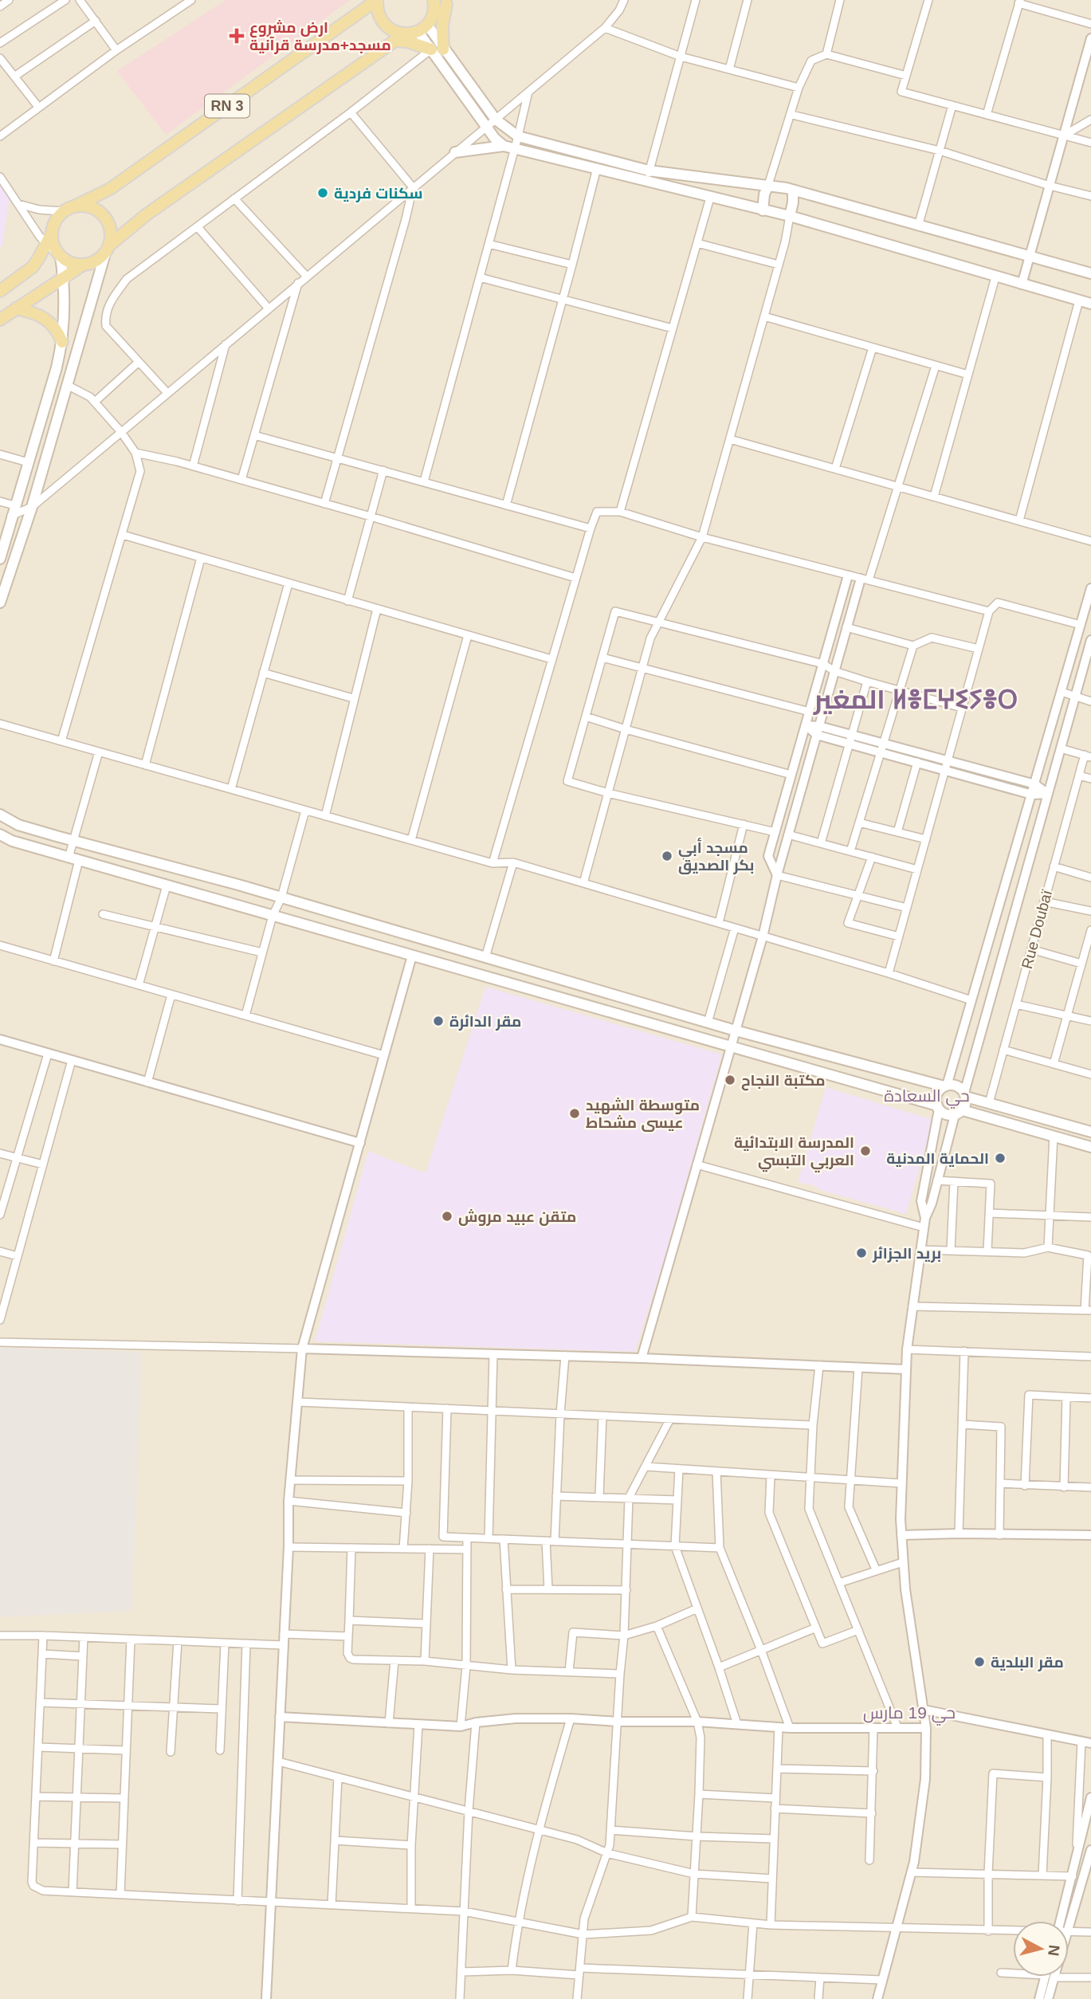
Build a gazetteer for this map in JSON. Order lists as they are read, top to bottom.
{
  "streets": {
    "main road": ["RN 3"],
    "street": ["Rue Doubaï"]
  },
  "districts": ["المغير ⵍⴻⵎⵖⵉⵢⴻⵔ", "حي السعادة", "حي 19 مارس"],
  "places": {
    "health": ["ارض مشروع مسجد+مدرسة قرآنية"],
    "other": [
      "سكنات فردية",
      "مسجد أبي بكر الصديق",
      "مقر الدائرة",
      "مكتبة النجاح",
      "متوسطة الشهيد عيسى مشحاط",
      "المدرسة الابتدائية العربي التبسي",
      "الحماية المدنية",
      "متقن عبيد مروش",
      "بريد الجزائر",
      "مقر البلدية"
    ]
  },
  "north": "right"
}
